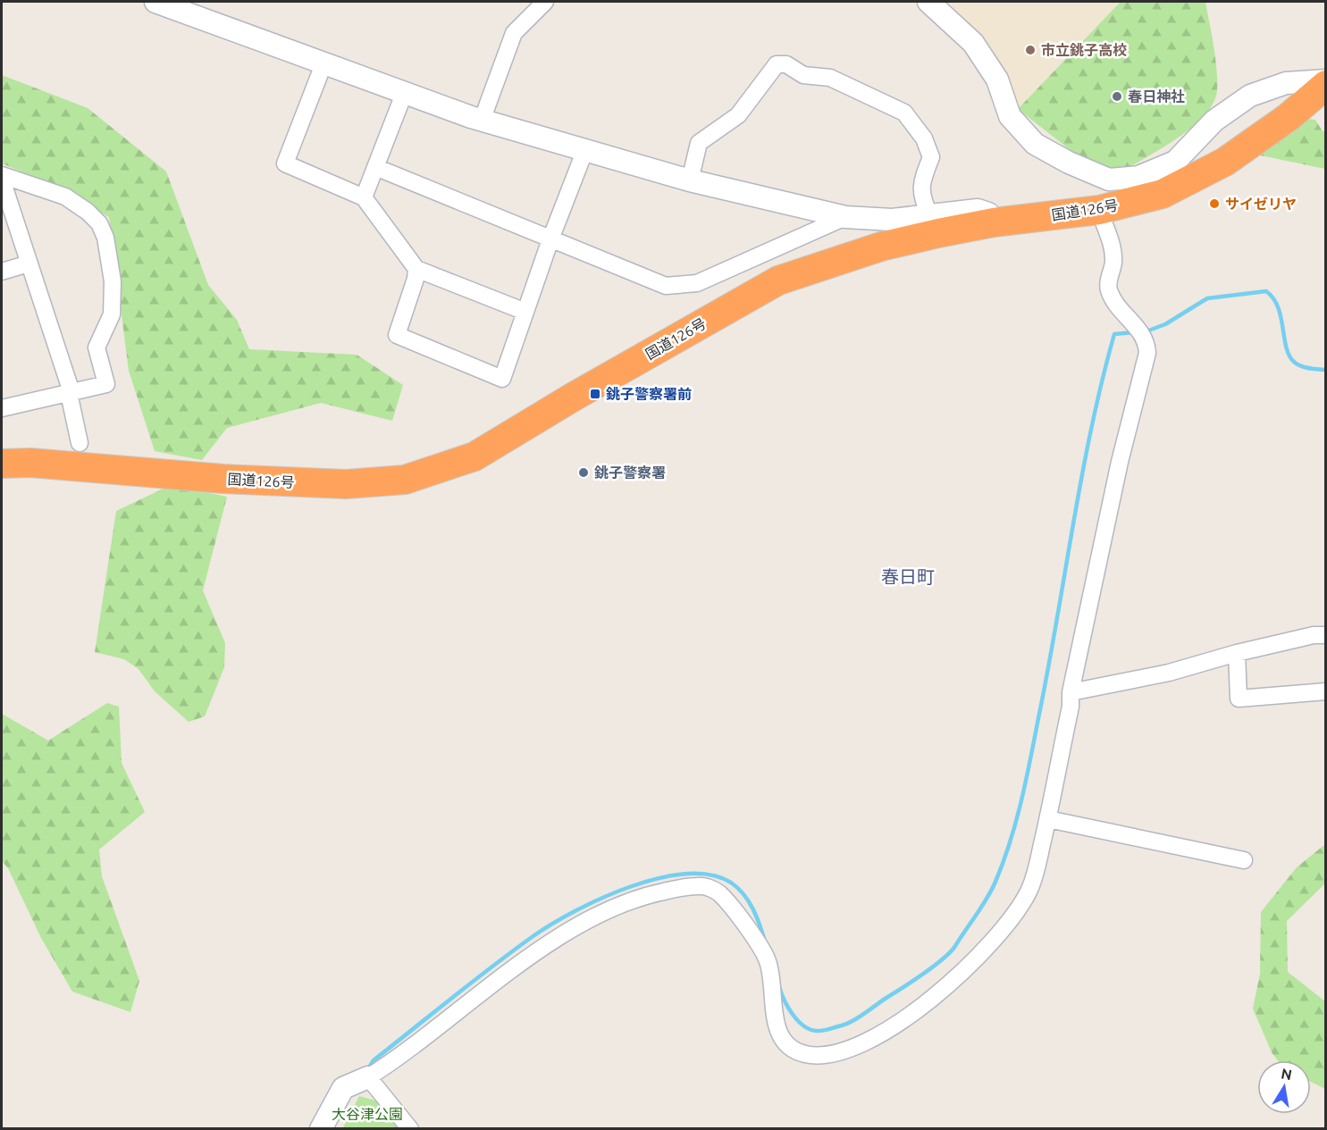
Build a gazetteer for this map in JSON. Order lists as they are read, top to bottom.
{
  "streets": {
    "highway": ["国道126号"]
  },
  "districts": ["春日町"],
  "parks": ["大谷津公園"],
  "places": {
    "other": [
      "市立銚子高校",
      "春日神社",
      "サイゼリヤ",
      "銚子警察署"
    ],
    "transit": ["銚子警察署前"]
  },
  "north": "top"
}
